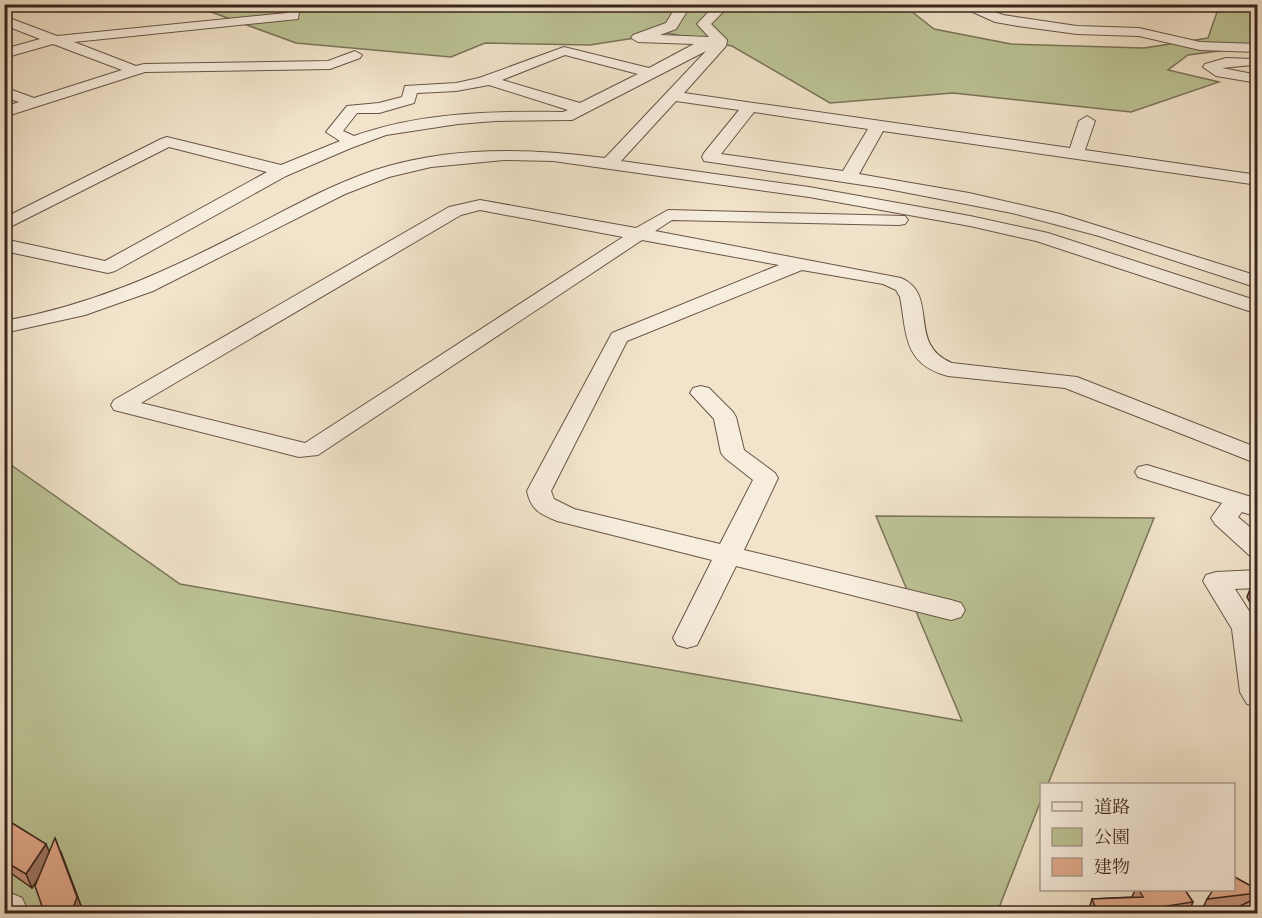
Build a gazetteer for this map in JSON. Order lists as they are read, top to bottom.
{
  "legend": ["道路", "公園", "建物"]
}
